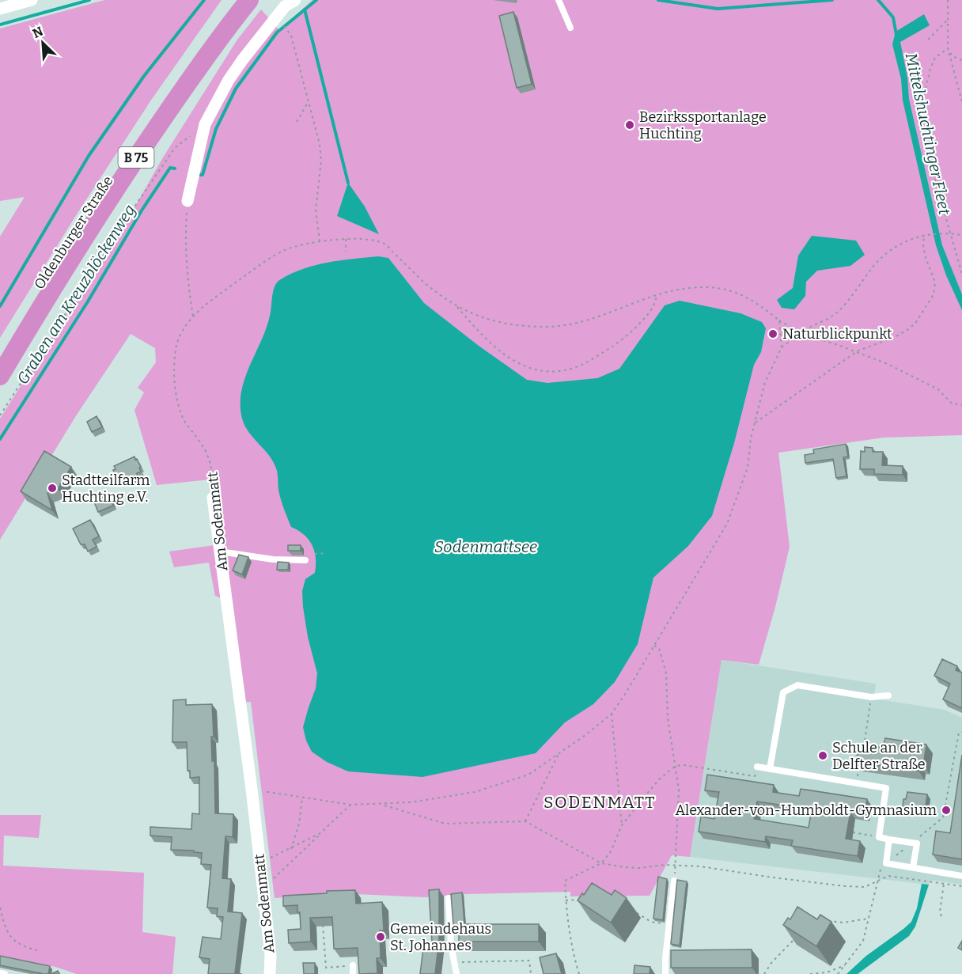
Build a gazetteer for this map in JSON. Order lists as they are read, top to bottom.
{
  "streets": {
    "highway": ["B 75", "Oldenburger Straße"],
    "street": ["Am Sodenmatt"]
  },
  "districts": ["SODENMATT"],
  "water": ["Mittelshuchtinger Fleet", "Graben am Kreuzblöckenweg", "Sodenmattsee"],
  "places": [
    "Bezirkssportanlage Huchting",
    "Naturblickpunkt",
    "Stadtteilfarm Huchting e.V.",
    "Schule an der Delfter Straße",
    "Alexander-von-Humboldt-Gymnasium",
    "Gemeindehaus St. Johannes"
  ],
  "north": "top left"
}
